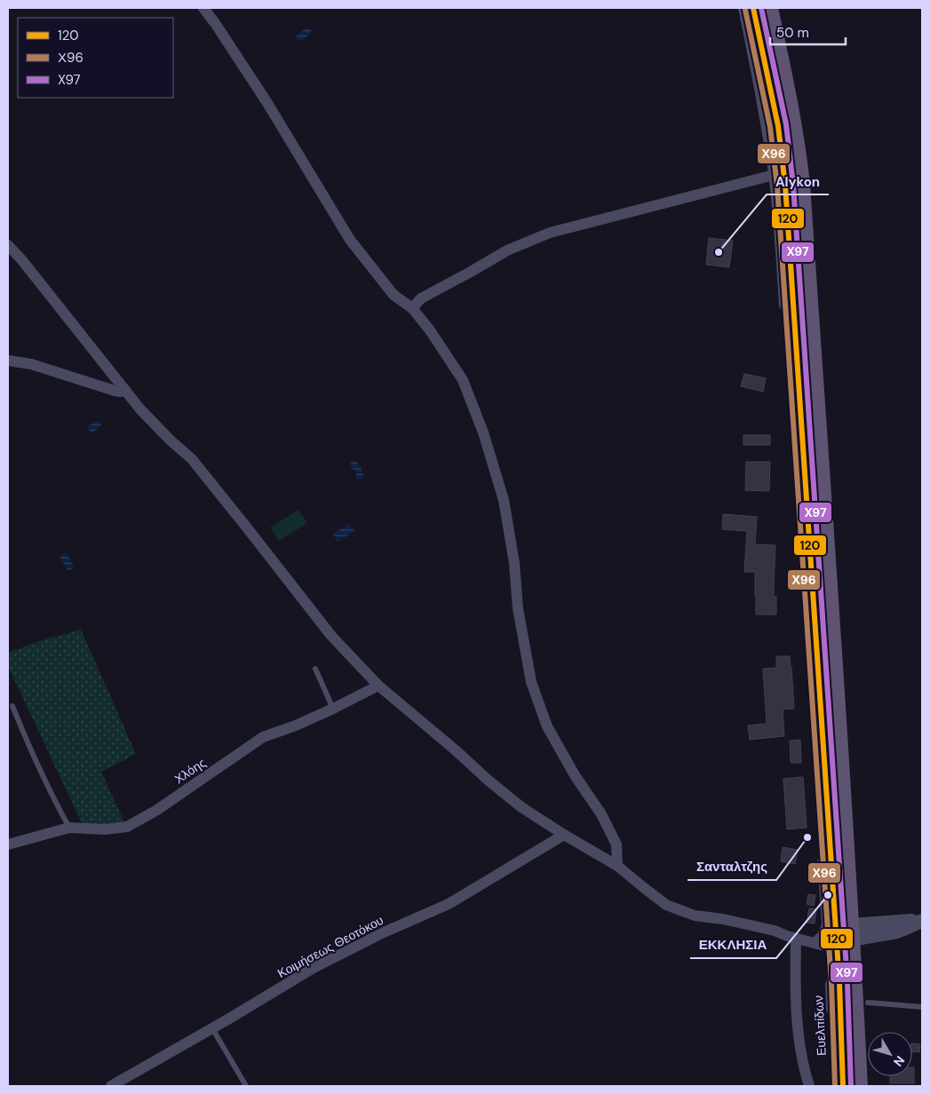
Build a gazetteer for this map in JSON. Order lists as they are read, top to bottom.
{
  "streets": {
    "street": ["Χλόης", "Κοιμήσεως Θεοτόκου", "Ευελπίδων"]
  },
  "places": ["Alykon", "Σανταλτζης", "ΕΚΚΛΗΣΙΑ"],
  "lines": ["transit line 120", "transit line X97", "transit line Χ96"],
  "legend": ["120", "Χ96", "X97"],
  "scale_bar": "50 m",
  "north": "bottom right"
}
